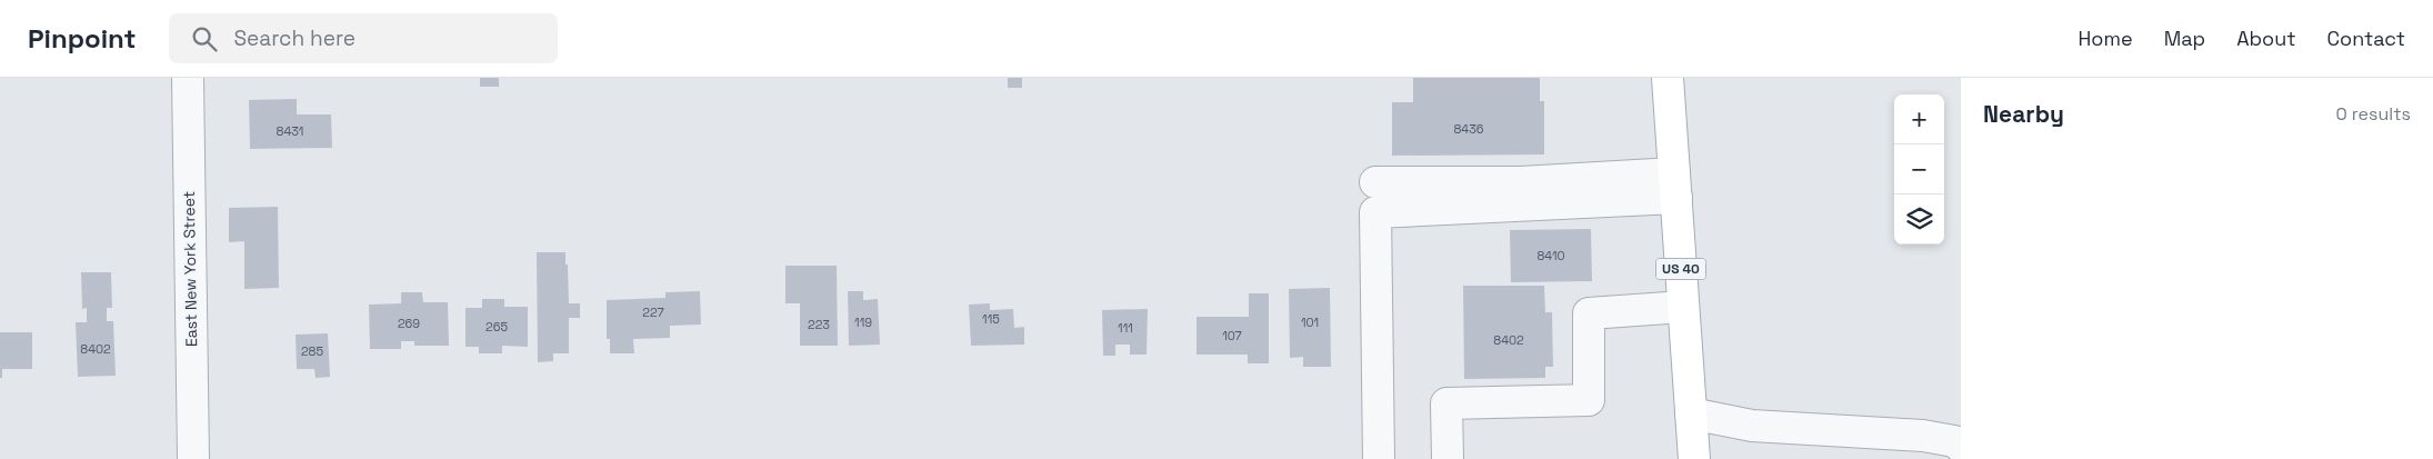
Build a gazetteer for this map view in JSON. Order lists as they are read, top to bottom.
{
  "streets": {
    "main road": ["US 40"],
    "street": ["East New York Street"]
  },
  "house_numbers": [
    "8436",
    "8431",
    "8410",
    "227",
    "115",
    "119",
    "101",
    "269",
    "223",
    "265",
    "111",
    "107",
    "8402",
    "8402",
    "285"
  ],
  "page": {
    "header": "Pinpoint",
    "search": "Search here",
    "nav": [
      "Home",
      "Map",
      "About",
      "Contact"
    ],
    "heading": ["Nearby", "0 results"],
    "map_buttons": ["+", "−"]
  }
}
